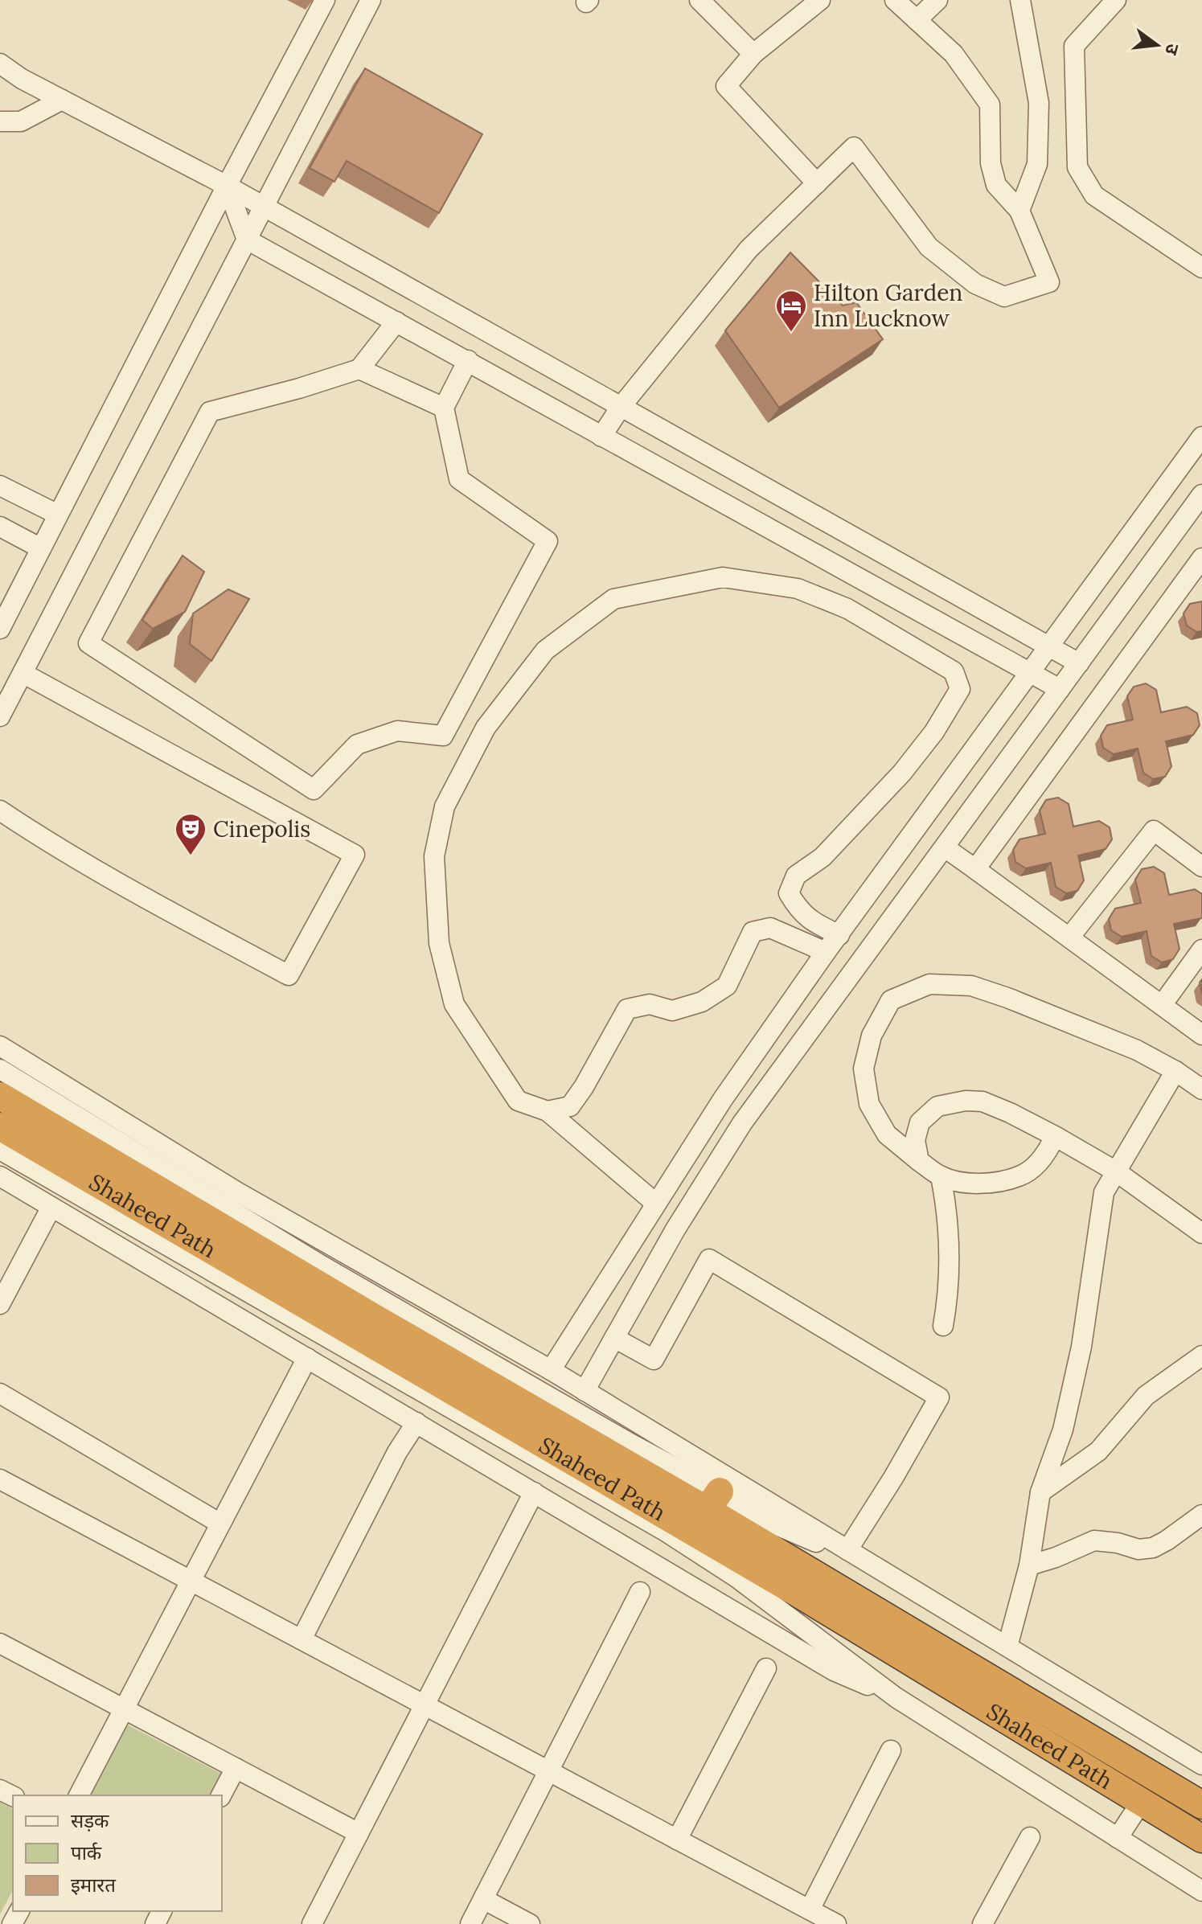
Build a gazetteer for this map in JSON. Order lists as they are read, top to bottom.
{
  "streets": {
    "highway": ["Shaheed Path"]
  },
  "places": {
    "hotel": ["Hilton Garden Inn Lucknow"],
    "theatre": ["Cinepolis"]
  },
  "legend": ["सड़क", "पार्क", "इमारत"],
  "north": "right"
}
